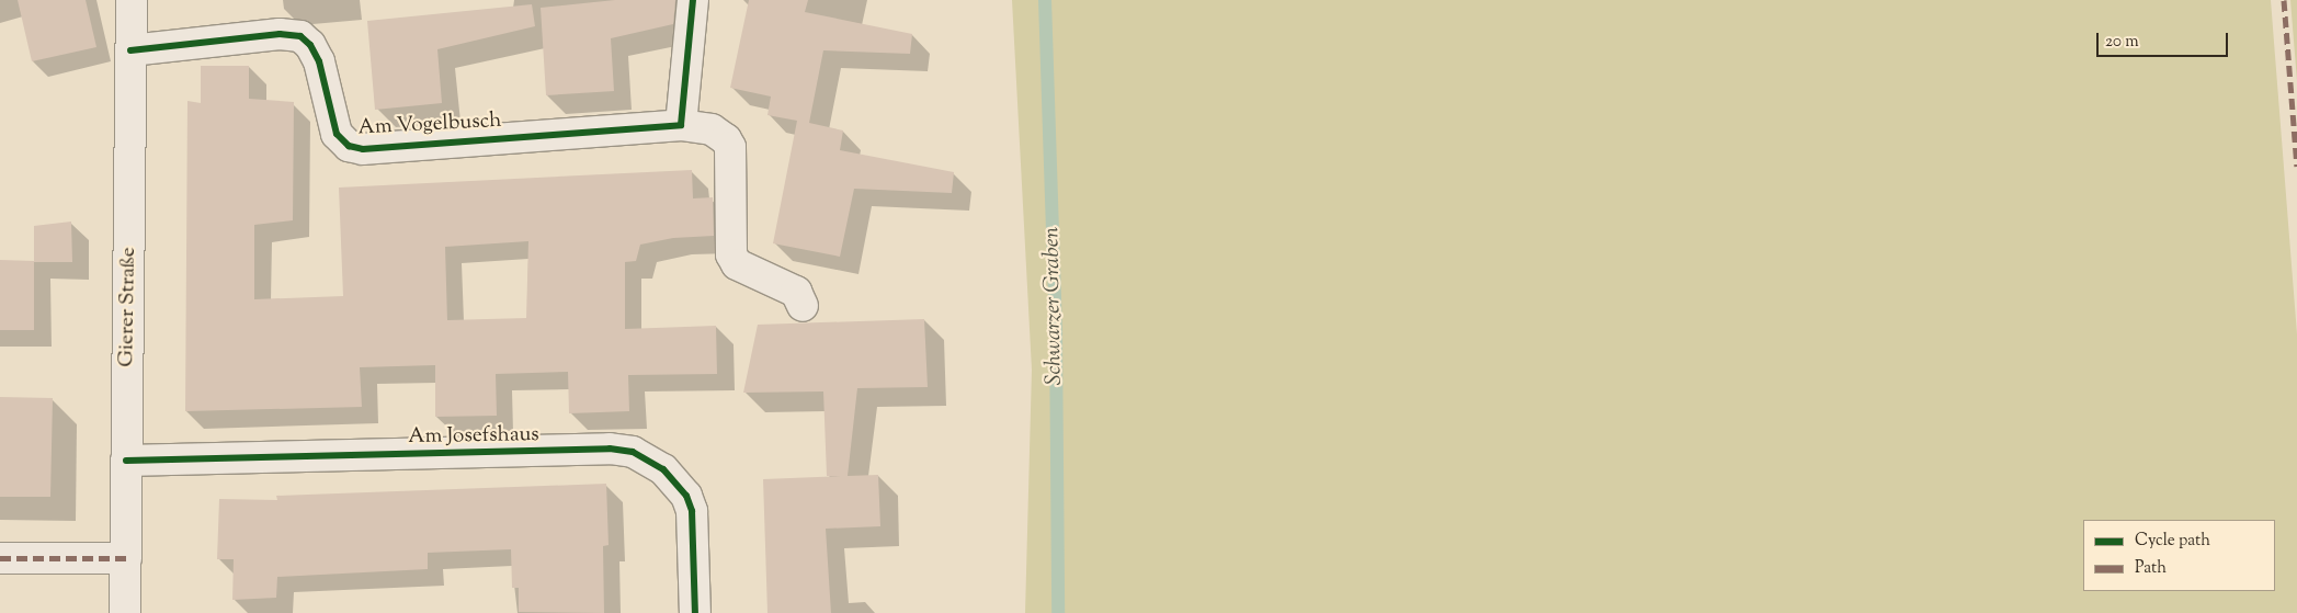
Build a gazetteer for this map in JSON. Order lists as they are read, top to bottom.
{
  "streets": {
    "street": ["Am Vogelbusch", "Gierer Straße", "Am Josefshaus"]
  },
  "crossings": [
    ["Am Vogelbusch", "Gierer Straße"],
    ["Gierer Straße", "Am Josefshaus"]
  ],
  "water": ["Schwarzer Graben"],
  "legend": ["Cycle path", "Path"],
  "scale_bar": "20 m"
}
